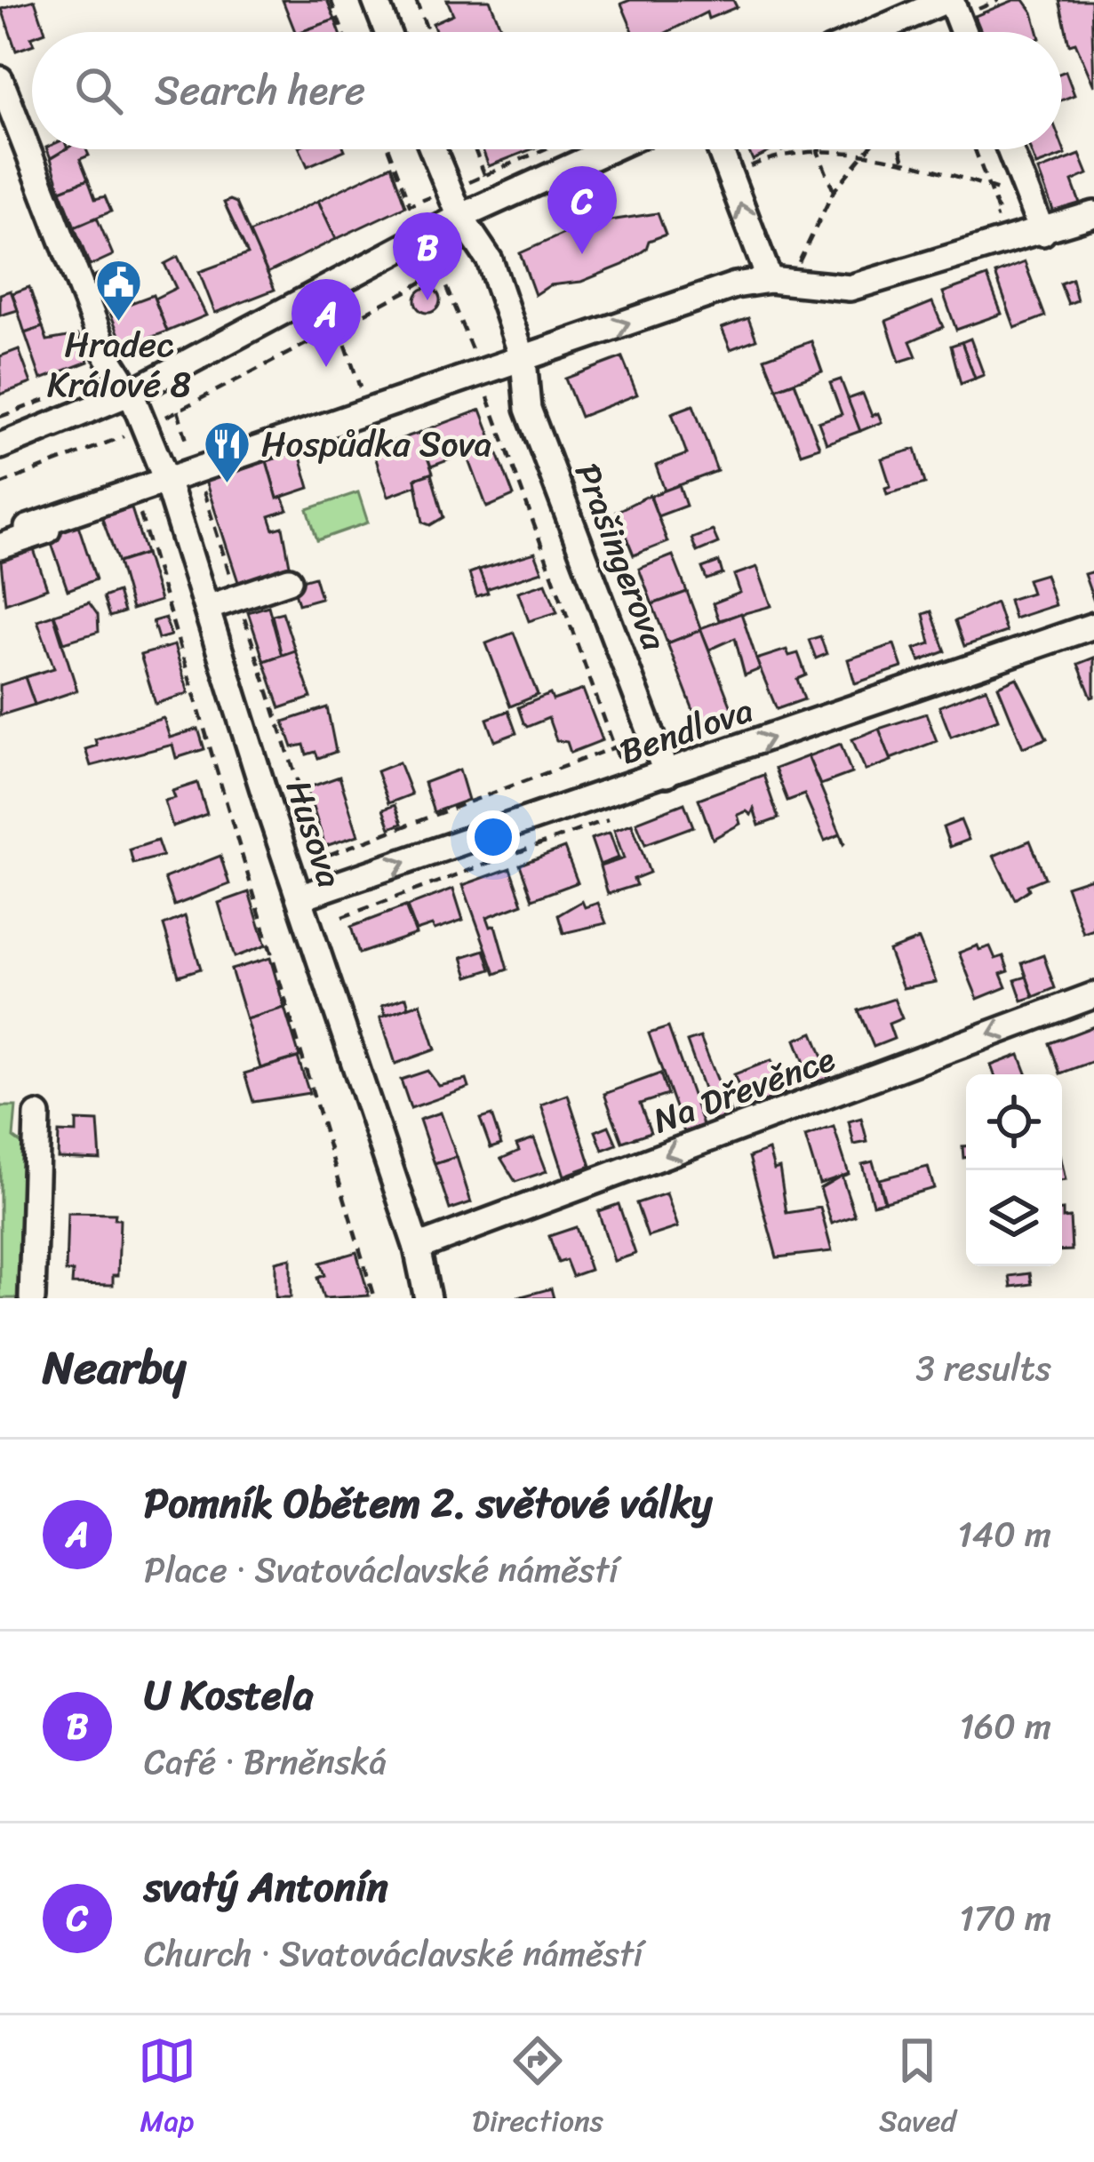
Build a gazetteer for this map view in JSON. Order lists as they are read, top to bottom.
{
  "streets": {
    "street": [
      "Prašingerova",
      "Bendlova",
      "Husova",
      "Na Dřevěnce"
    ]
  },
  "crossings": [
    ["Prašingerova", "Bendlova"],
    ["Bendlova", "Husova"],
    ["Husova", "Na Dřevěnce"]
  ],
  "one_way": ["Bendlova", "Na Dřevěnce"],
  "places": {
    "public building": ["Hradec Králové 8"],
    "restaurant": ["Hospůdka Sova"]
  },
  "page": {
    "search": "Search here",
    "pins": ["C", "B", "A"],
    "heading": ["Nearby", "3 results"],
    "list": [
      {
        "mark": "A",
        "name": "Pomník Obětem 2. světové války",
        "note": "Place · Svatováclavské náměstí",
        "value": "140 m"
      },
      {
        "mark": "B",
        "name": "U Kostela",
        "note": "Café · Brněnská",
        "value": "160 m"
      },
      {
        "mark": "C",
        "name": "svatý Antonín",
        "note": "Church · Svatováclavské náměstí",
        "value": "170 m"
      }
    ],
    "nav": ["Map", "Directions", "Saved"]
  }
}
